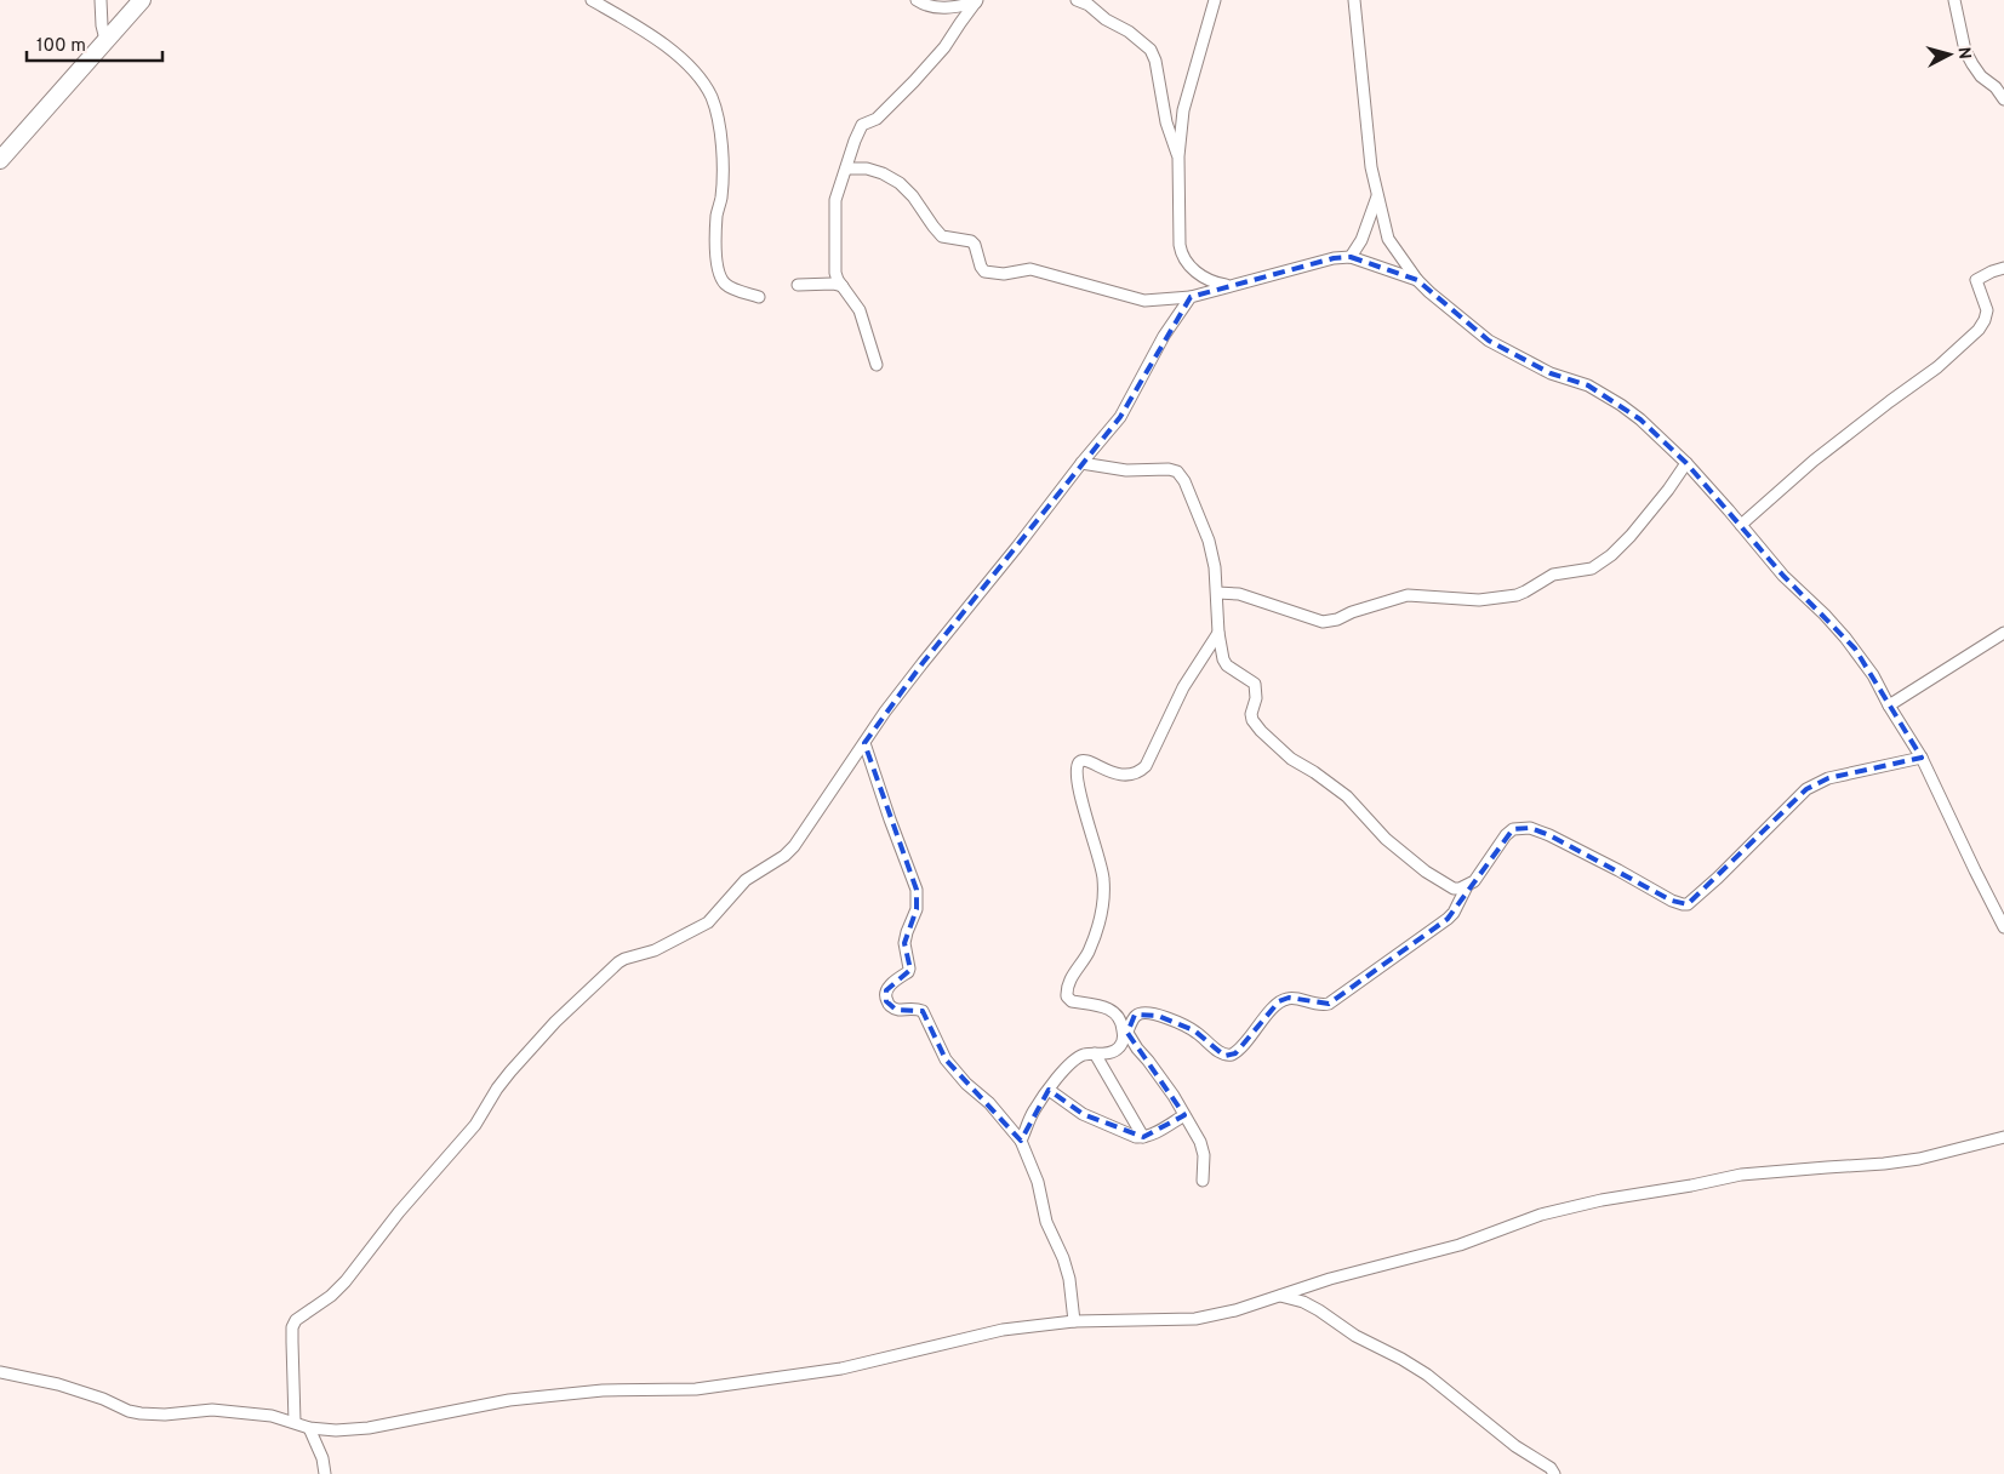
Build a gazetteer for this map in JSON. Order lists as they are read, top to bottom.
{
  "scale_bar": "100 m",
  "north": "right"
}
